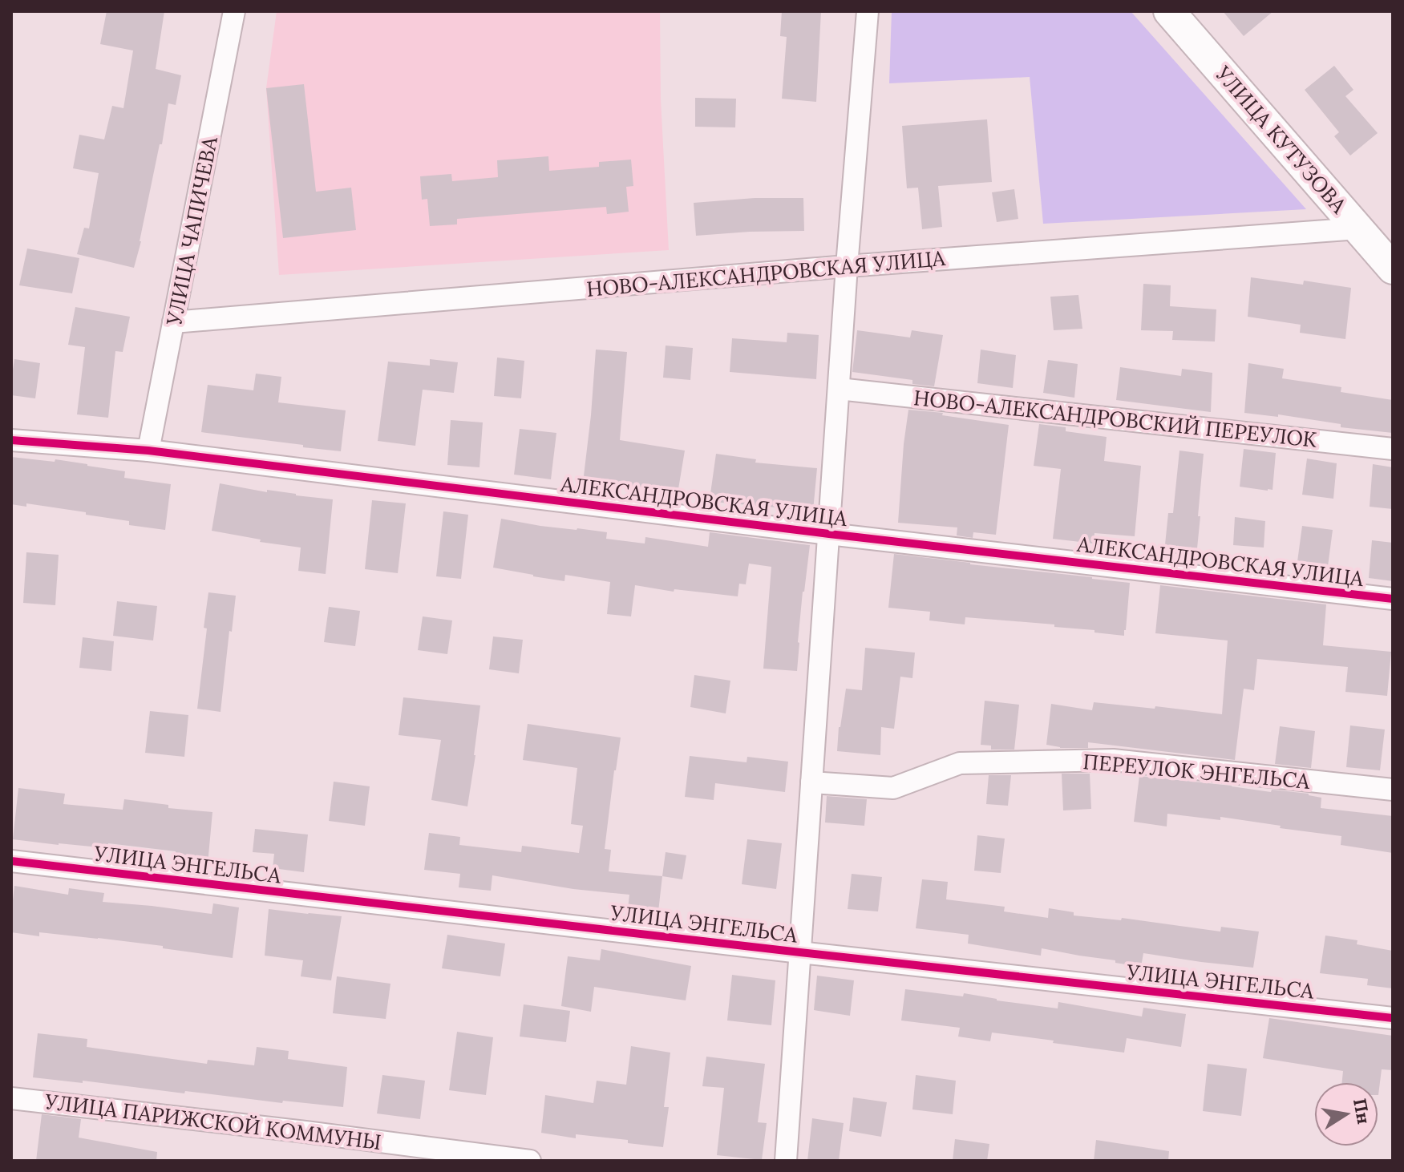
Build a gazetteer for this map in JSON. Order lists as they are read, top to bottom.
{
  "streets": {
    "main road": ["УЛИЦА КУТУЗОВА"],
    "street": [
      "УЛИЦА ЧАПИЧЕВА",
      "НОВО-АЛЕКСАНДРОВСКАЯ УЛИЦА",
      "НОВО-АЛЕКСАНДРОВСКИЙ ПЕРЕУЛОК",
      "АЛЕКСАНДРОВСКАЯ УЛИЦА",
      "ПЕРЕУЛОК ЭНГЕЛЬСА",
      "УЛИЦА ЭНГЕЛЬСА",
      "УЛИЦА ПАРИЖСКОЙ КОММУНЫ"
    ]
  },
  "crossings": [
    ["УЛИЦА КУТУЗОВА", "НОВО-АЛЕКСАНДРОВСКАЯ УЛИЦА"],
    ["УЛИЦА ЧАПИЧЕВА", "НОВО-АЛЕКСАНДРОВСКАЯ УЛИЦА"],
    ["УЛИЦА ЧАПИЧЕВА", "АЛЕКСАНДРОВСКАЯ УЛИЦА"]
  ],
  "north": "right"
}
